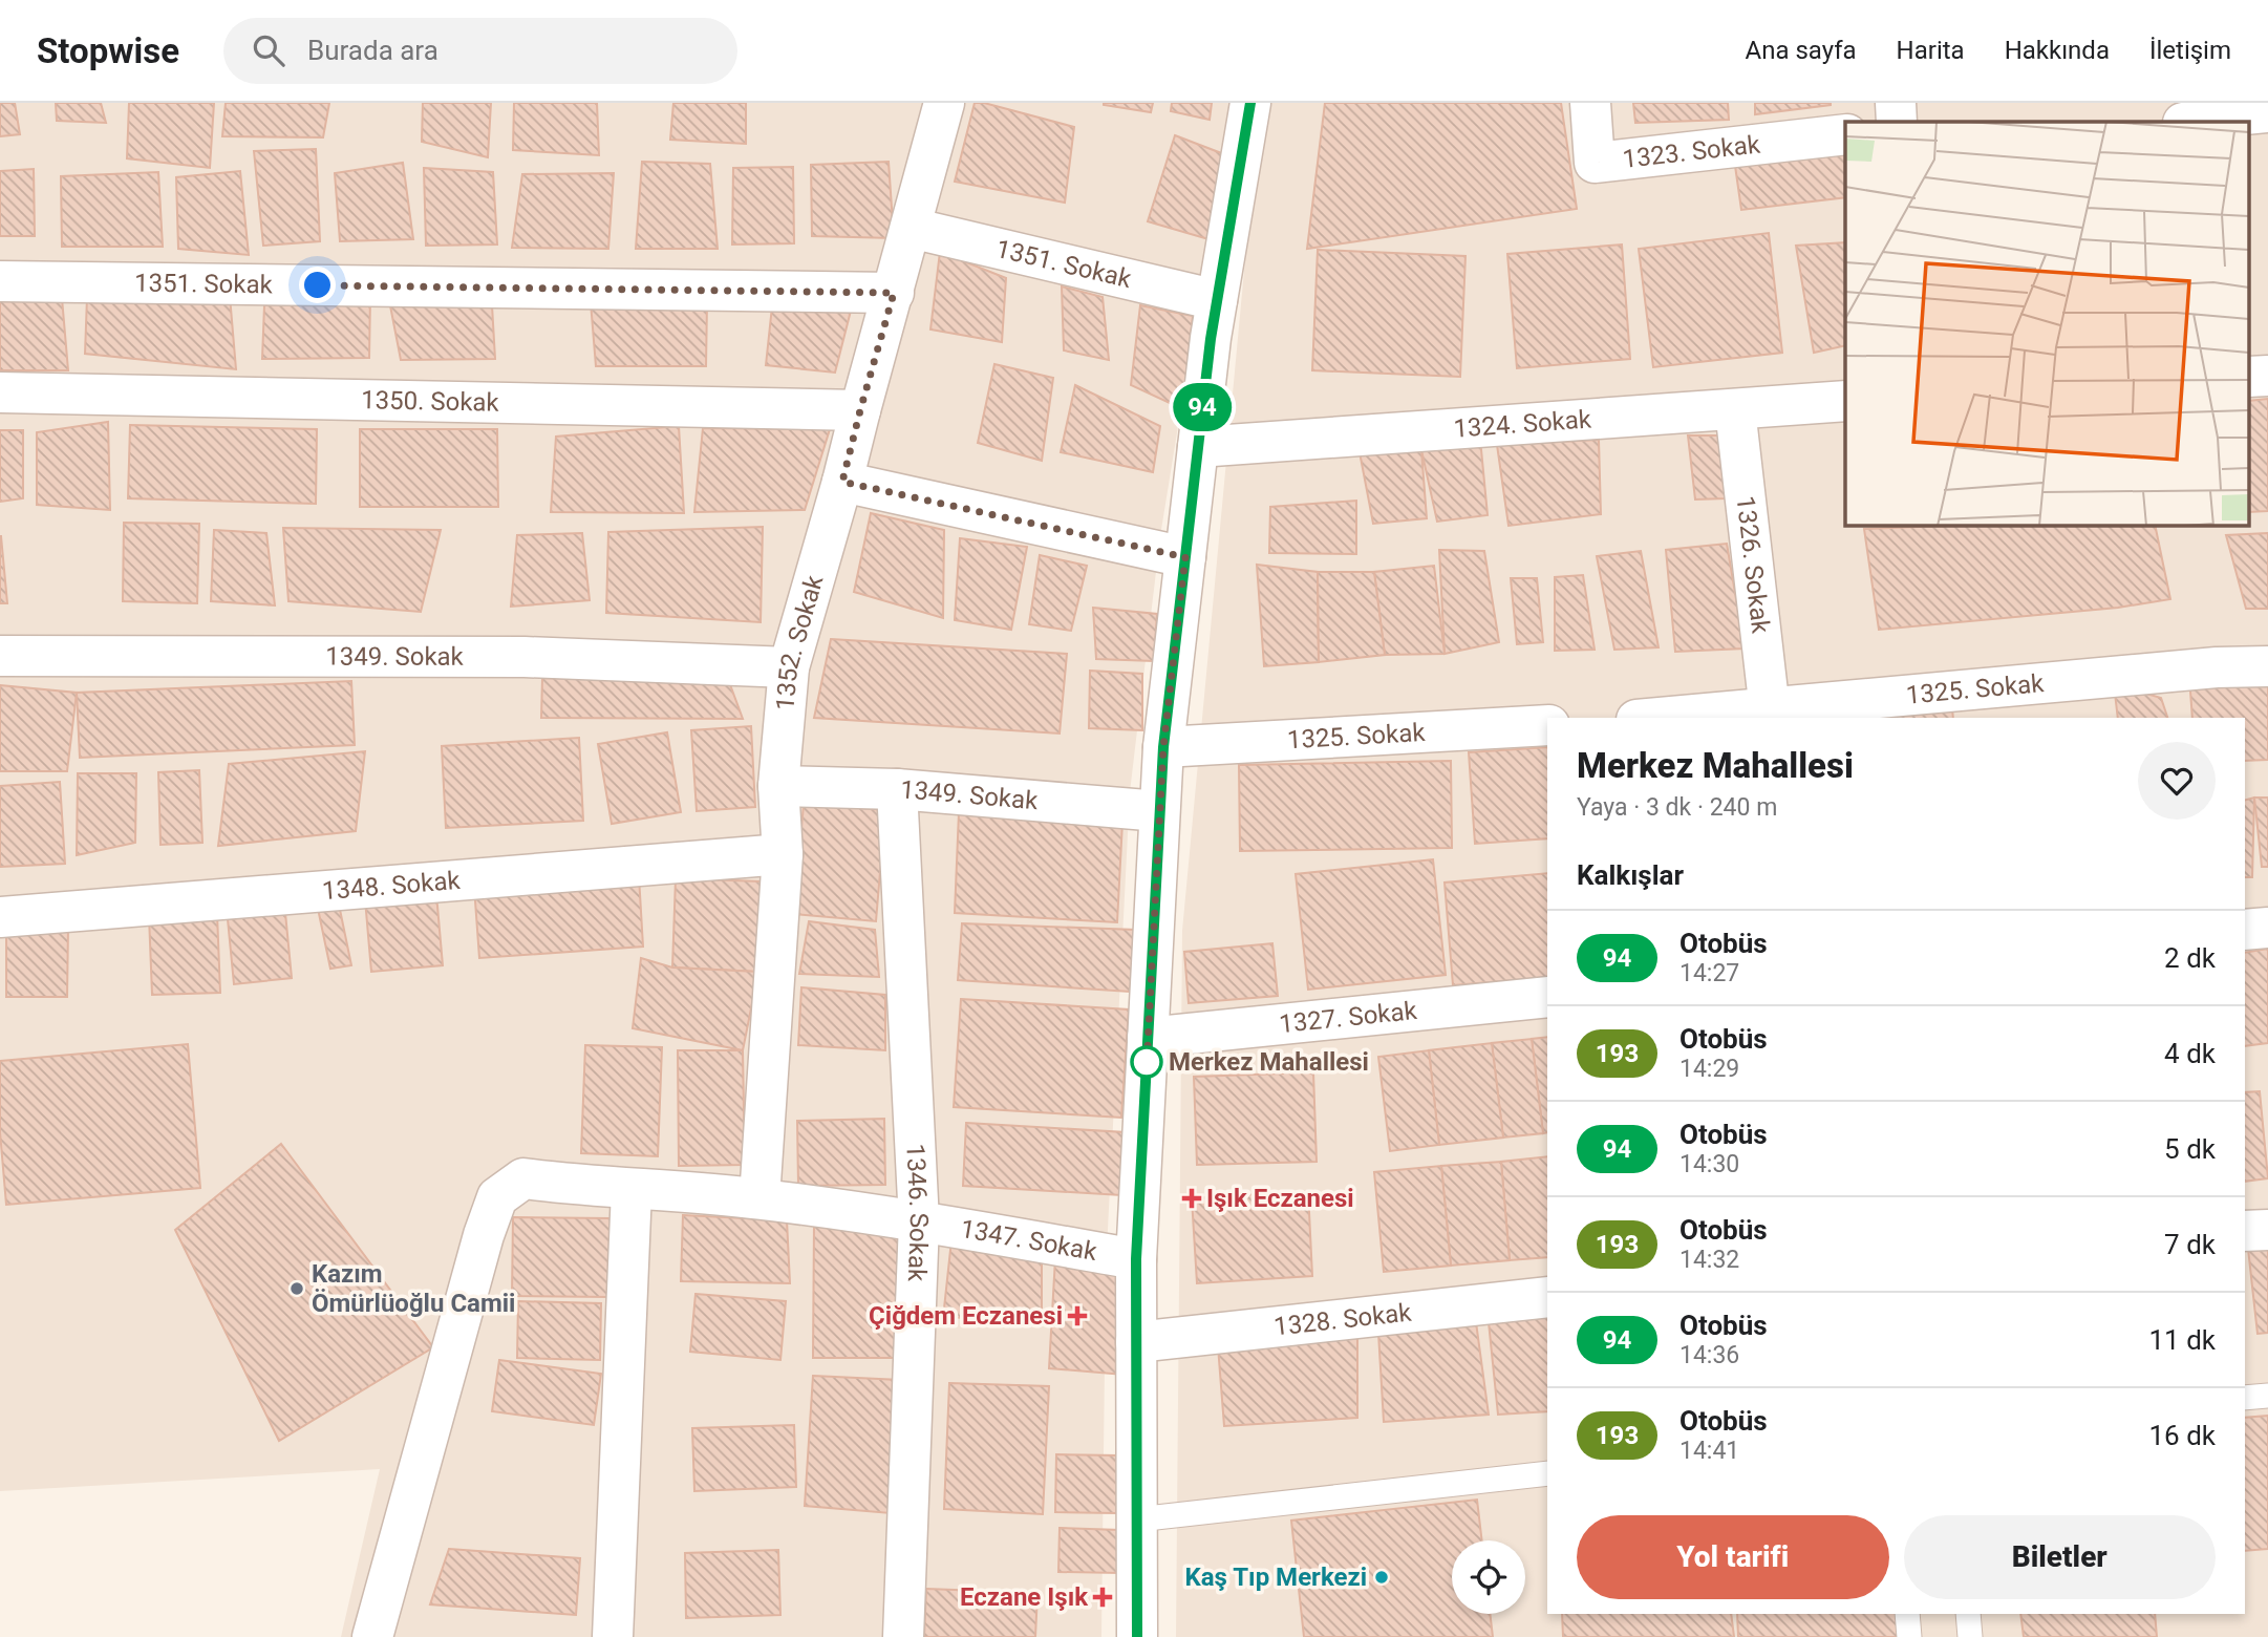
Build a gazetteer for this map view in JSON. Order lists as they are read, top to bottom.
{
  "streets": {
    "street": [
      "1323. Sokak",
      "1351. Sokak",
      "1350. Sokak",
      "1324. Sokak",
      "1326. Sokak",
      "1352. Sokak",
      "1349. Sokak",
      "1325. Sokak",
      "1348. Sokak",
      "1327. Sokak",
      "1346. Sokak",
      "1347. Sokak",
      "1328. Sokak"
    ]
  },
  "crossings": [
    ["1351. Sokak", "1352. Sokak"],
    ["1350. Sokak", "1352. Sokak"],
    ["1324. Sokak", "1326. Sokak"],
    ["1326. Sokak", "1325. Sokak"],
    ["1352. Sokak", "1349. Sokak"],
    ["1352. Sokak", "1348. Sokak"],
    ["1352. Sokak", "1347. Sokak"],
    ["1349. Sokak", "1346. Sokak"],
    ["1346. Sokak", "1347. Sokak"]
  ],
  "places": {
    "other": ["Merkez Mahallesi", "Kazım Ömürlüoğlu Camii", "Kaş Tıp Merkezi"],
    "health": ["Işık Eczanesi", "Çiğdem Eczanesi", "Eczane Işık"]
  },
  "lines": ["bus line 94"],
  "page": {
    "header": "Stopwise",
    "search": "Burada ara",
    "nav": [
      "Ana sayfa",
      "Harita",
      "Hakkında",
      "İletişim"
    ],
    "on_map": "94",
    "heading": [
      ["Merkez Mahallesi", "Yaya · 3 dk · 240 m"],
      "Kalkışlar"
    ],
    "list": [
      {
        "mark": "94",
        "name": "Otobüs",
        "note": "14:27",
        "value": "2 dk"
      },
      {
        "mark": "193",
        "name": "Otobüs",
        "note": "14:29",
        "value": "4 dk"
      },
      {
        "mark": "94",
        "name": "Otobüs",
        "note": "14:30",
        "value": "5 dk"
      },
      {
        "mark": "193",
        "name": "Otobüs",
        "note": "14:32",
        "value": "7 dk"
      },
      {
        "mark": "94",
        "name": "Otobüs",
        "note": "14:36",
        "value": "11 dk"
      },
      {
        "mark": "193",
        "name": "Otobüs",
        "note": "14:41",
        "value": "16 dk"
      }
    ],
    "buttons": ["Yol tarifi", "Biletler"]
  }
}
